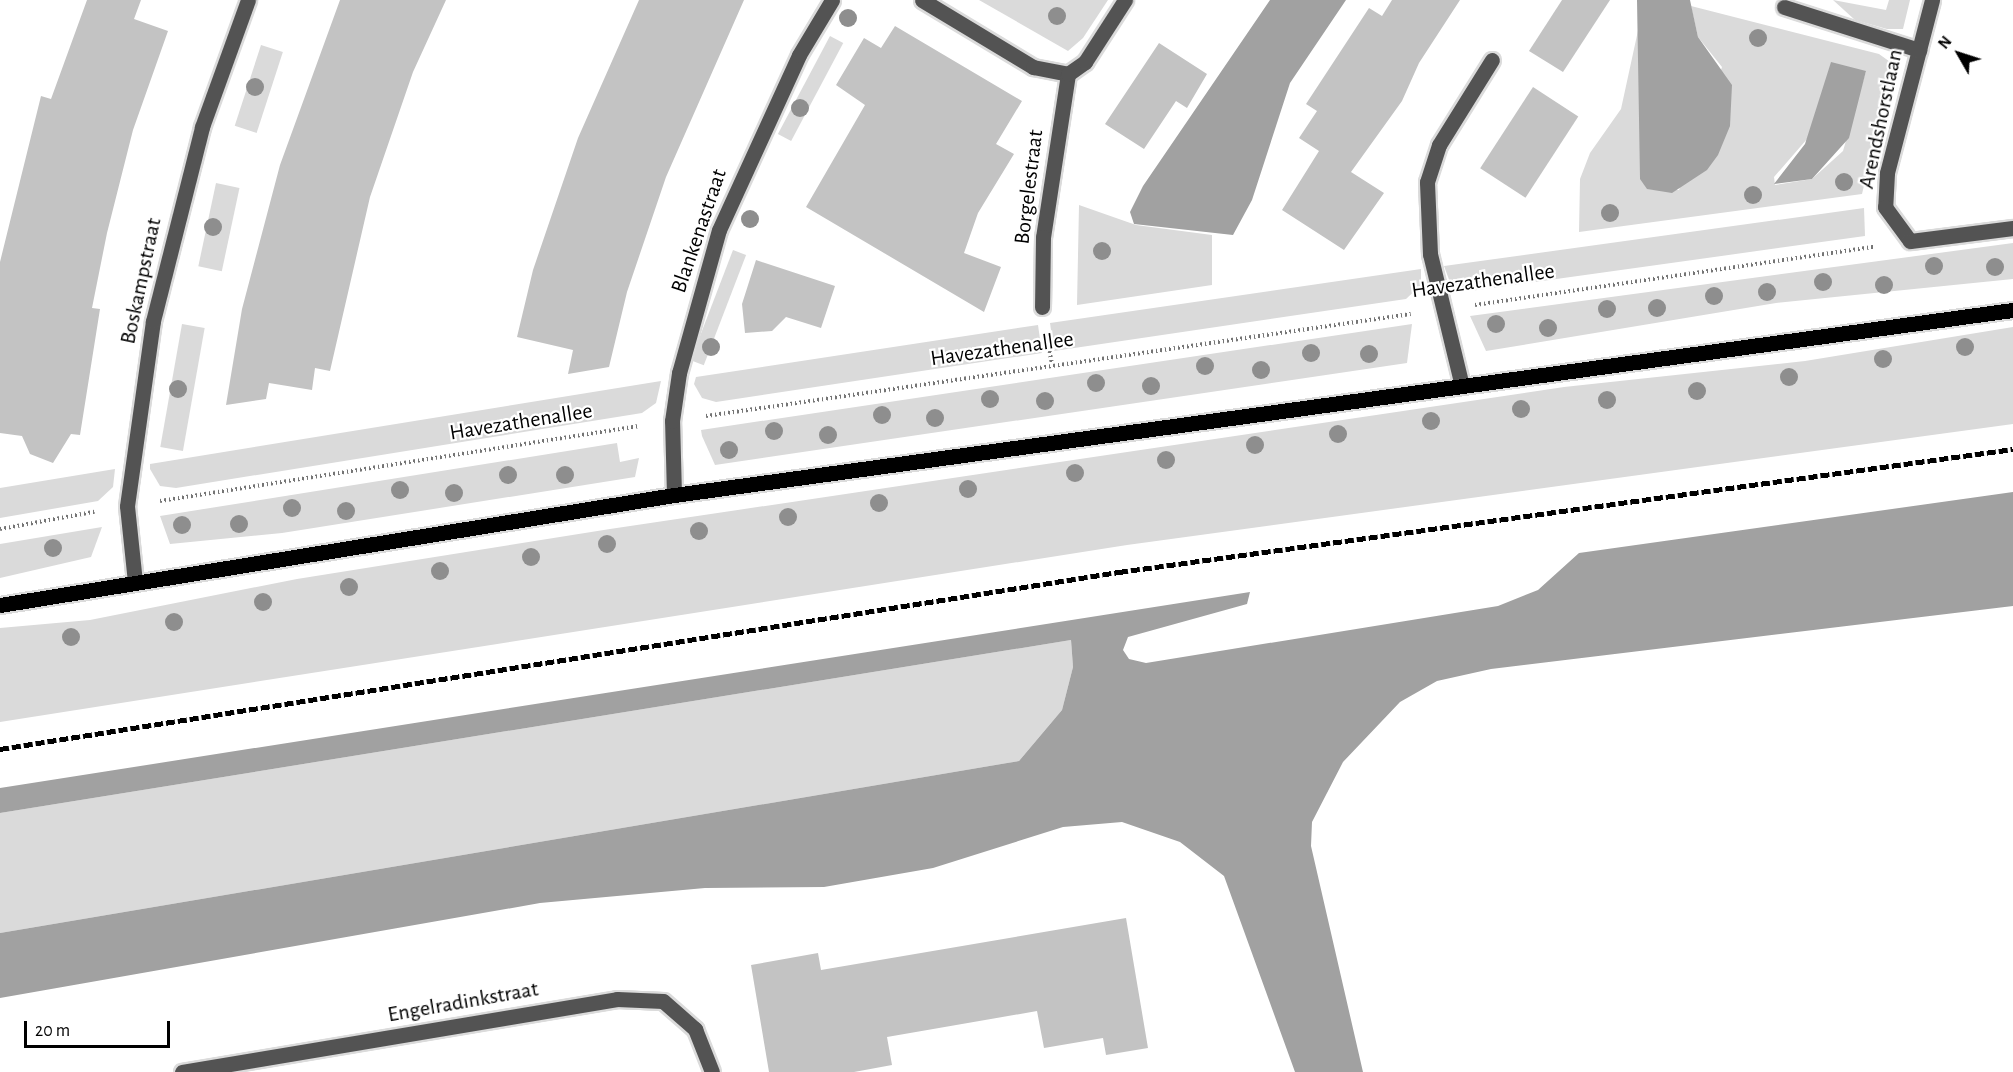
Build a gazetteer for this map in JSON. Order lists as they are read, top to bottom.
{
  "streets": {
    "street": [
      "Arendshorstlaan",
      "Borgelestraat",
      "Blankenastraat",
      "Boskampstraat",
      "Engelradinkstraat"
    ],
    "path": ["Havezathenallee"]
  },
  "crossings": [
    ["Arendshorstlaan", "Havezathenallee"],
    ["Blankenastraat", "Havezathenallee"],
    ["Boskampstraat", "Havezathenallee"]
  ],
  "scale_bar": "20 m",
  "north": "top left"
}
